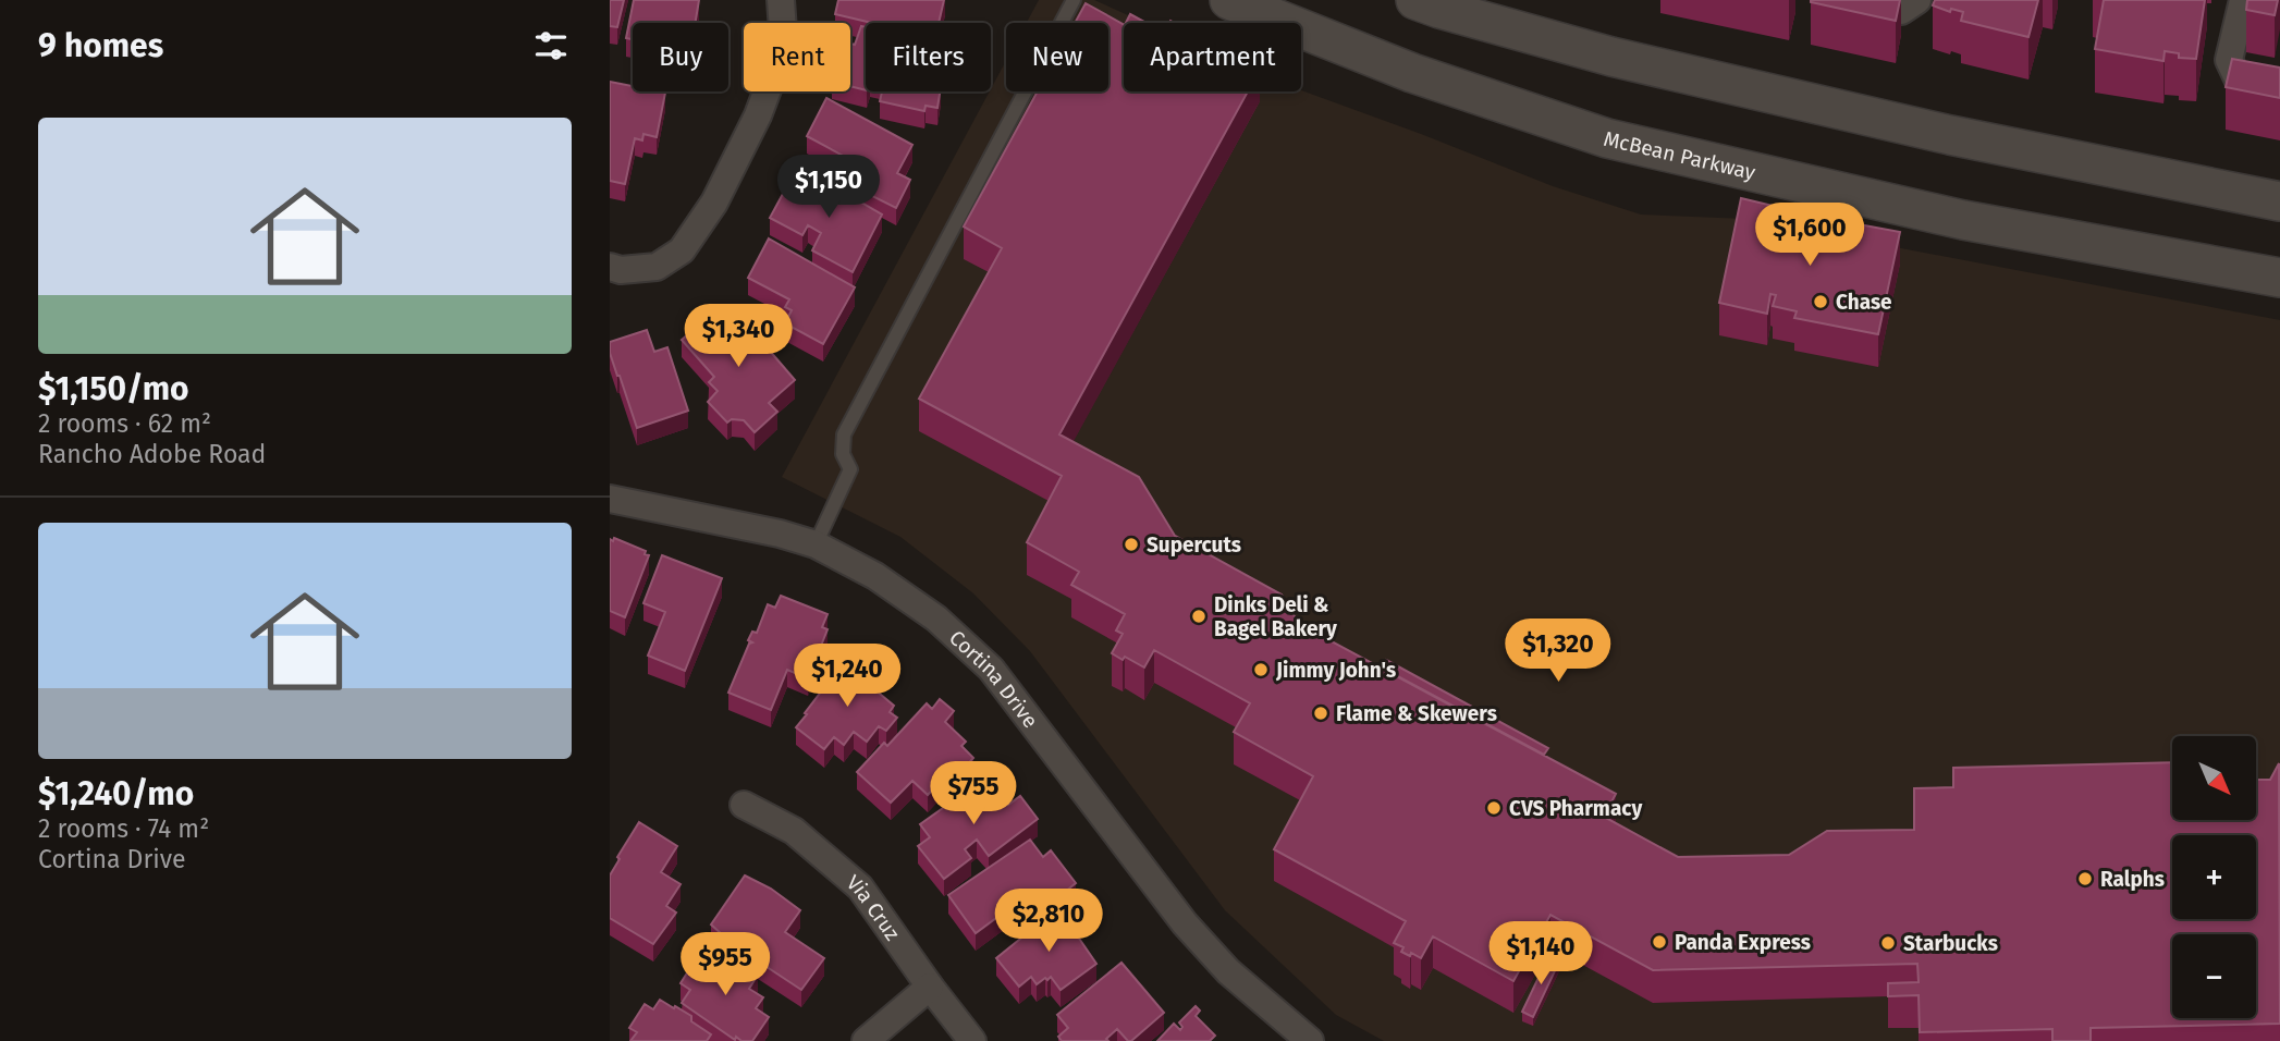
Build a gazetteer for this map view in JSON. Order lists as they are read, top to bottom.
{
  "streets": {
    "main road": ["McBean Parkway"],
    "street": ["Cortina Drive", "Via Cruz"]
  },
  "places": [
    "Chase",
    "Supercuts",
    "Dinks Deli & Bagel Bakery",
    "Jimmy John's",
    "Flame & Skewers",
    "CVS Pharmacy",
    "Ralphs",
    "Panda Express",
    "Starbucks"
  ],
  "north": "bottom right",
  "page": {
    "heading": "9 homes",
    "chip": [
      "Buy",
      "Rent",
      "Filters",
      "New",
      "Apartment"
    ],
    "list": [
      {
        "name": "$1,150/mo",
        "note": "2 rooms · 62 m² · Rancho Adobe Road"
      },
      {
        "name": "$1,240/mo",
        "note": "2 rooms · 74 m² · Cortina Drive"
      }
    ],
    "price": [
      "$1,150",
      "$1,600",
      "$1,340",
      "$1,320",
      "$1,240",
      "$755",
      "$2,810",
      "$1,140",
      "$955"
    ],
    "map_buttons": ["+", "−"]
  }
}
